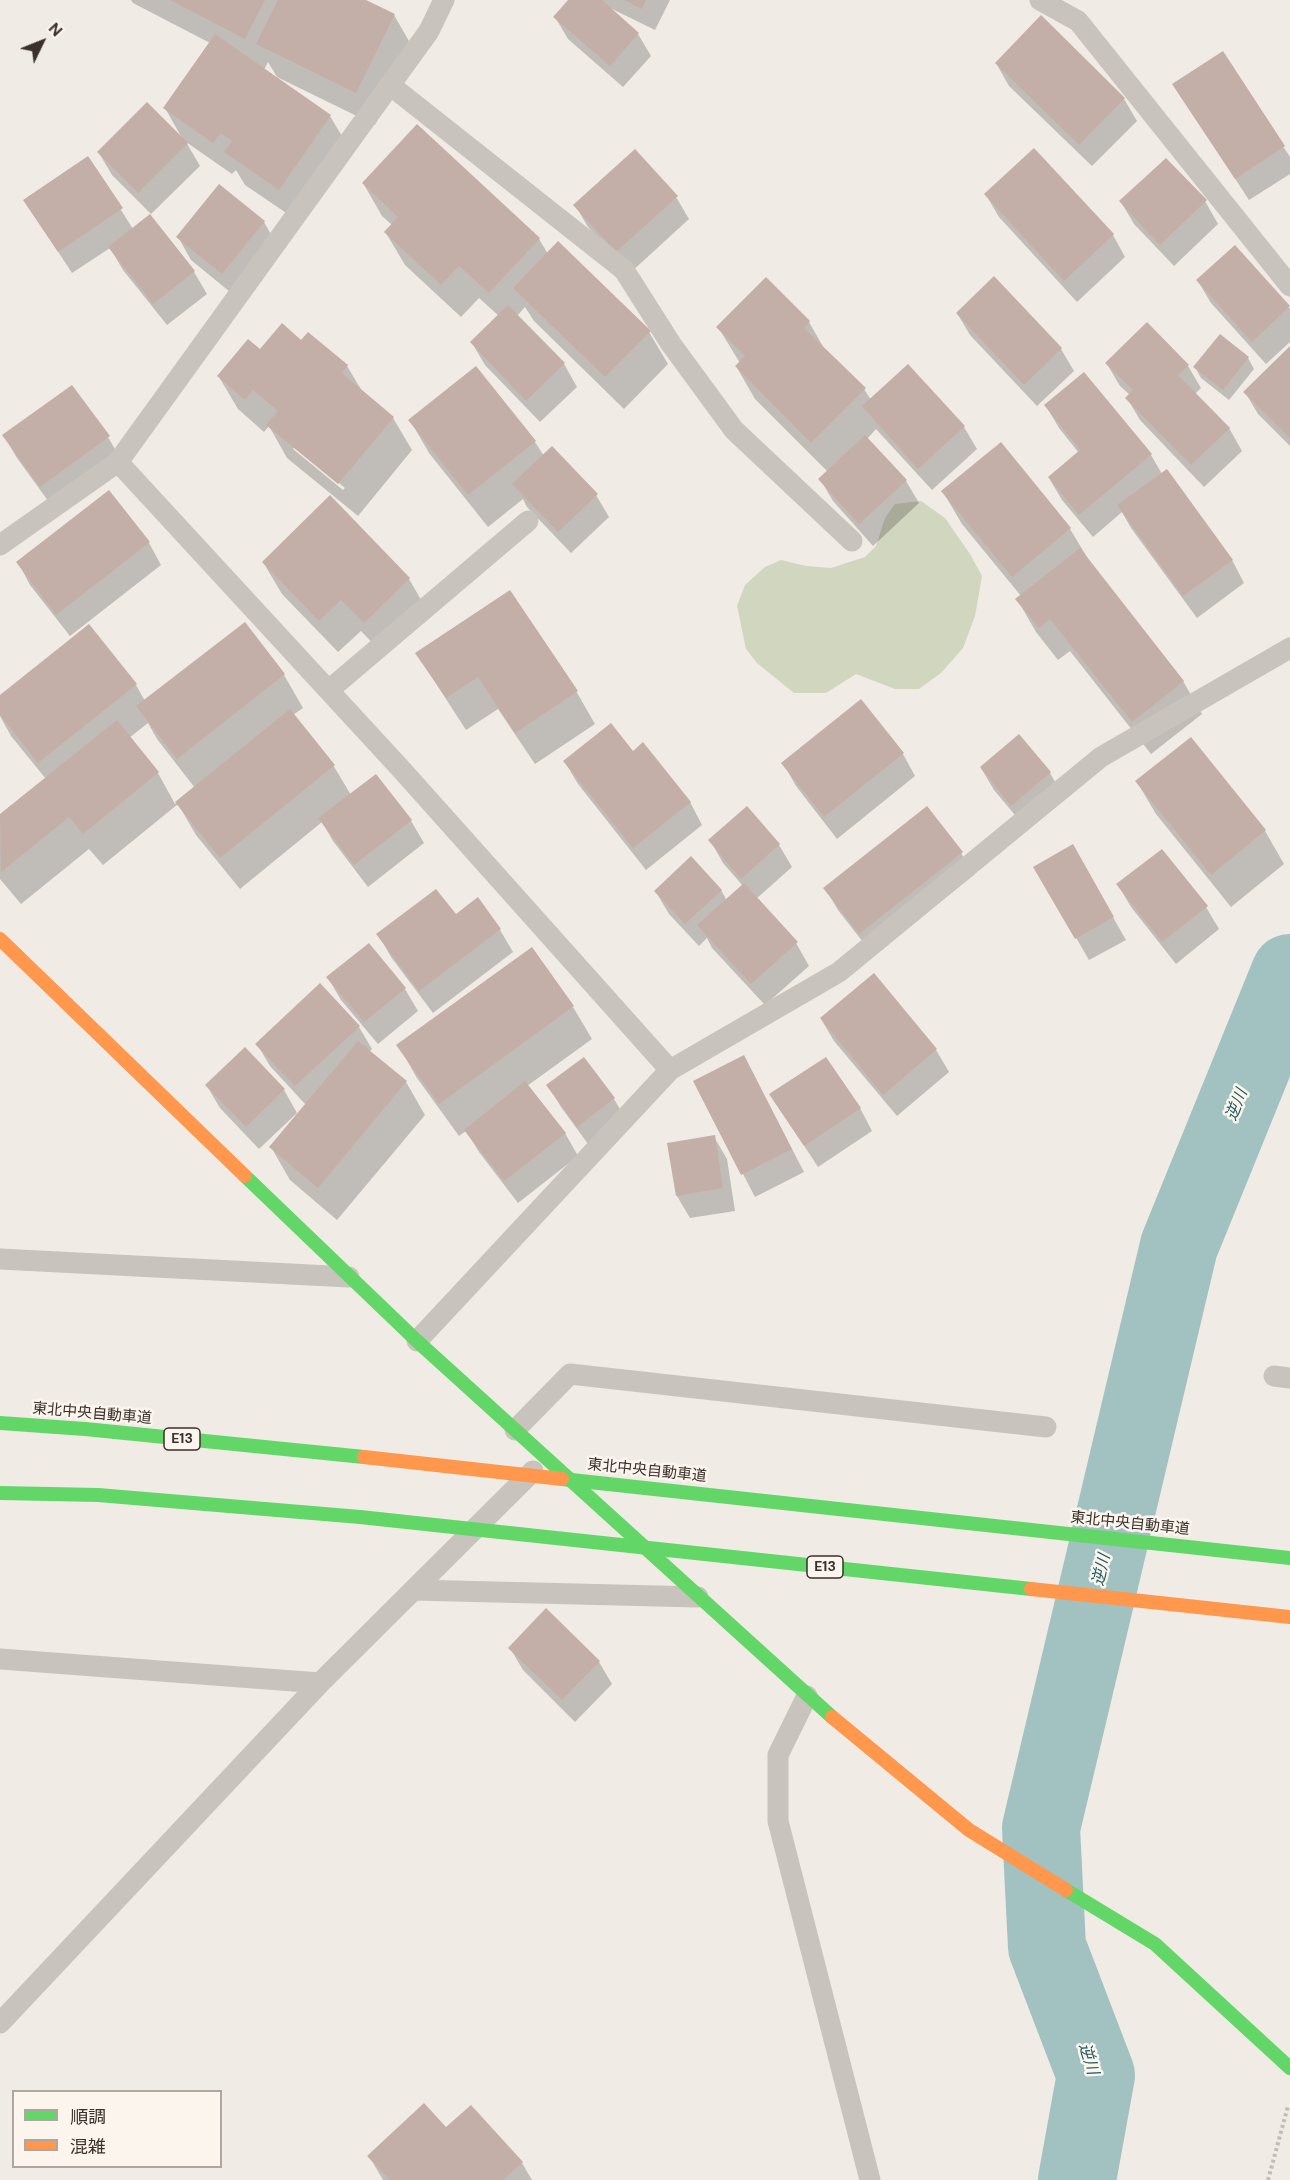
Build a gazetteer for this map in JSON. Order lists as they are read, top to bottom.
{
  "streets": {
    "main road": ["東北中央自動車道", "E13"]
  },
  "water": ["逆川"],
  "legend": ["順調", "混雑"],
  "north": "top right"
}
